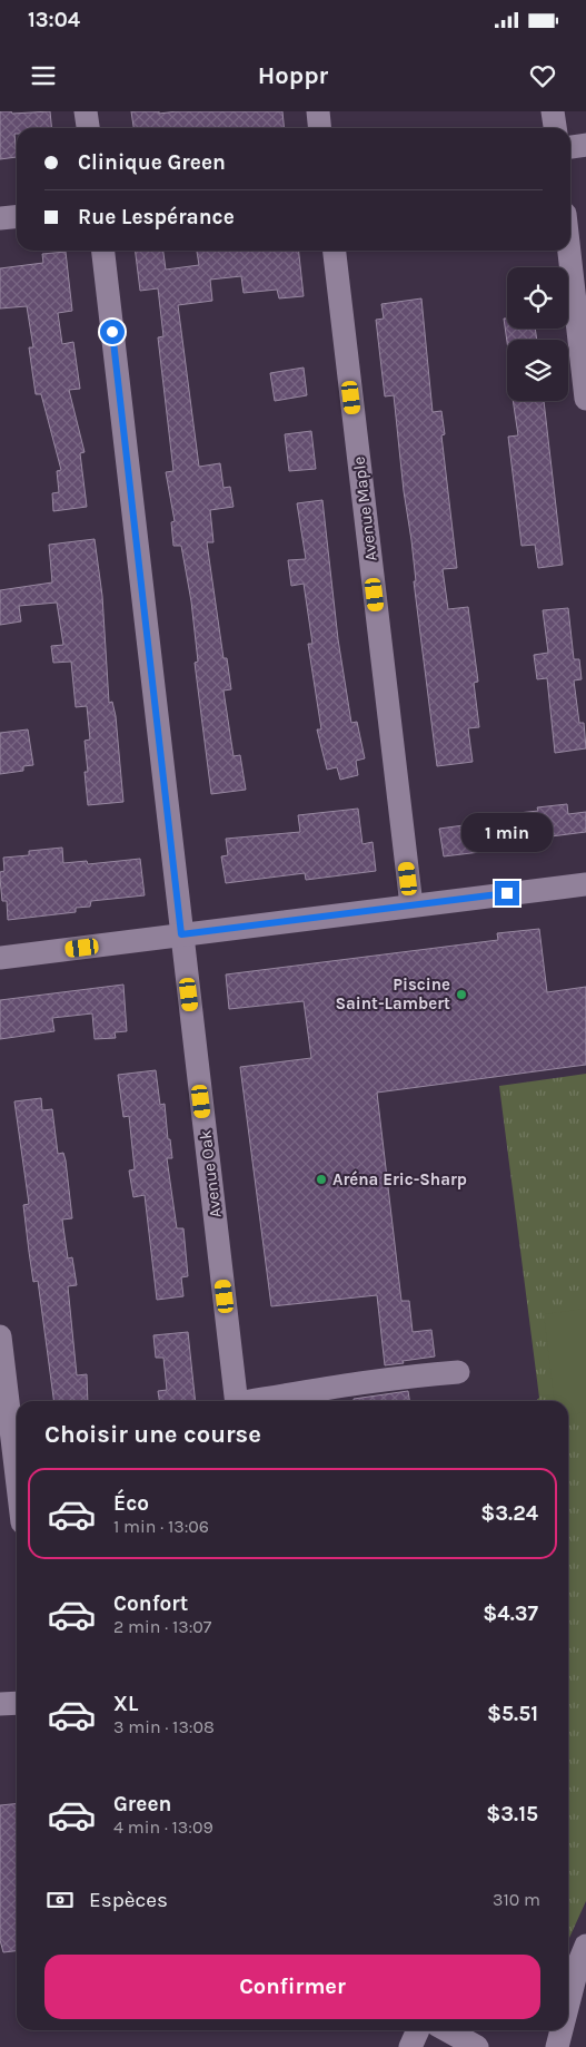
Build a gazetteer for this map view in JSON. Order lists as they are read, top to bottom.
{
  "streets": {
    "street": ["Avenue Maple", "Avenue Oak"]
  },
  "places": ["Piscine Saint-Lambert", "Aréna Eric-Sharp"],
  "page": {
    "status": "13:04",
    "header": "Hoppr",
    "banner": ["Clinique Green", "Rue Lespérance"],
    "bubble": "1 min",
    "heading": "Choisir une course",
    "list": [
      {
        "name": "Éco",
        "note": "1 min · 13:06",
        "value": "$3.24"
      },
      {
        "name": "Confort",
        "note": "2 min · 13:07",
        "value": "$4.37"
      },
      {
        "name": "XL",
        "note": "3 min · 13:08",
        "value": "$5.51"
      },
      {
        "name": "Green",
        "note": "4 min · 13:09",
        "value": "$3.15"
      }
    ],
    "pay": ["Espèces", "310 m"],
    "buttons": "Confirmer"
  }
}
